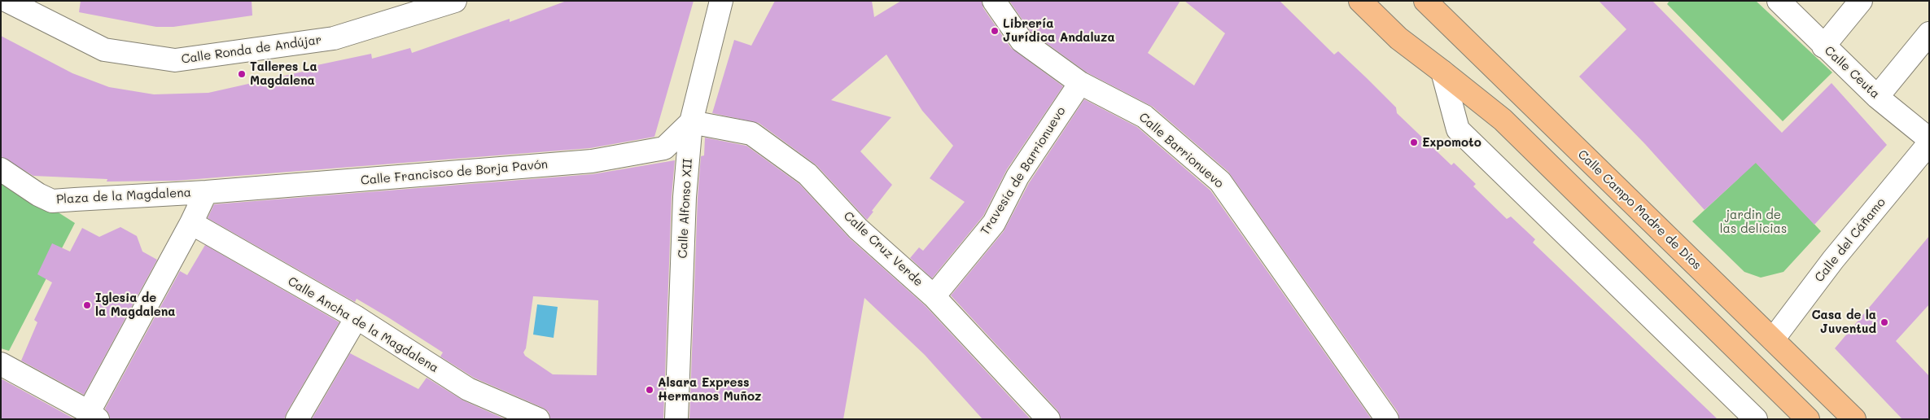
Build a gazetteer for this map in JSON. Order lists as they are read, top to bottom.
{
  "streets": {
    "main road": ["Calle Campo Madre de Dios"],
    "street": [
      "Calle Ronda de Andújar",
      "Calle Ceuta",
      "Calle Barrionuevo",
      "Travesía de Barrionuevo",
      "Calle Francisco de Borja Pavón",
      "Plaza de la Magdalena",
      "Calle Alfonso XII",
      "Calle del Cáñamo",
      "Calle Cruz Verde",
      "Calle Ancha de la Magdalena"
    ]
  },
  "crossings": [
    ["Calle Barrionuevo", "Travesía de Barrionuevo"],
    ["Travesía de Barrionuevo", "Calle Cruz Verde"],
    ["Calle Francisco de Borja Pavón", "Plaza de la Magdalena"],
    ["Calle Francisco de Borja Pavón", "Calle Alfonso XII"],
    ["Calle Francisco de Borja Pavón", "Calle Cruz Verde"],
    ["Calle Alfonso XII", "Calle Cruz Verde"],
    ["Calle Campo Madre de Dios", "Calle del Cáñamo"]
  ],
  "parks": ["jardin de las delicias"],
  "places": [
    "Librería Jurídica Andaluza",
    "Talleres La Magdalena",
    "Expomoto",
    "Iglesia de la Magdalena",
    "Casa de la Juventud",
    "Alsara Express Hermanos Muñoz"
  ]
}
